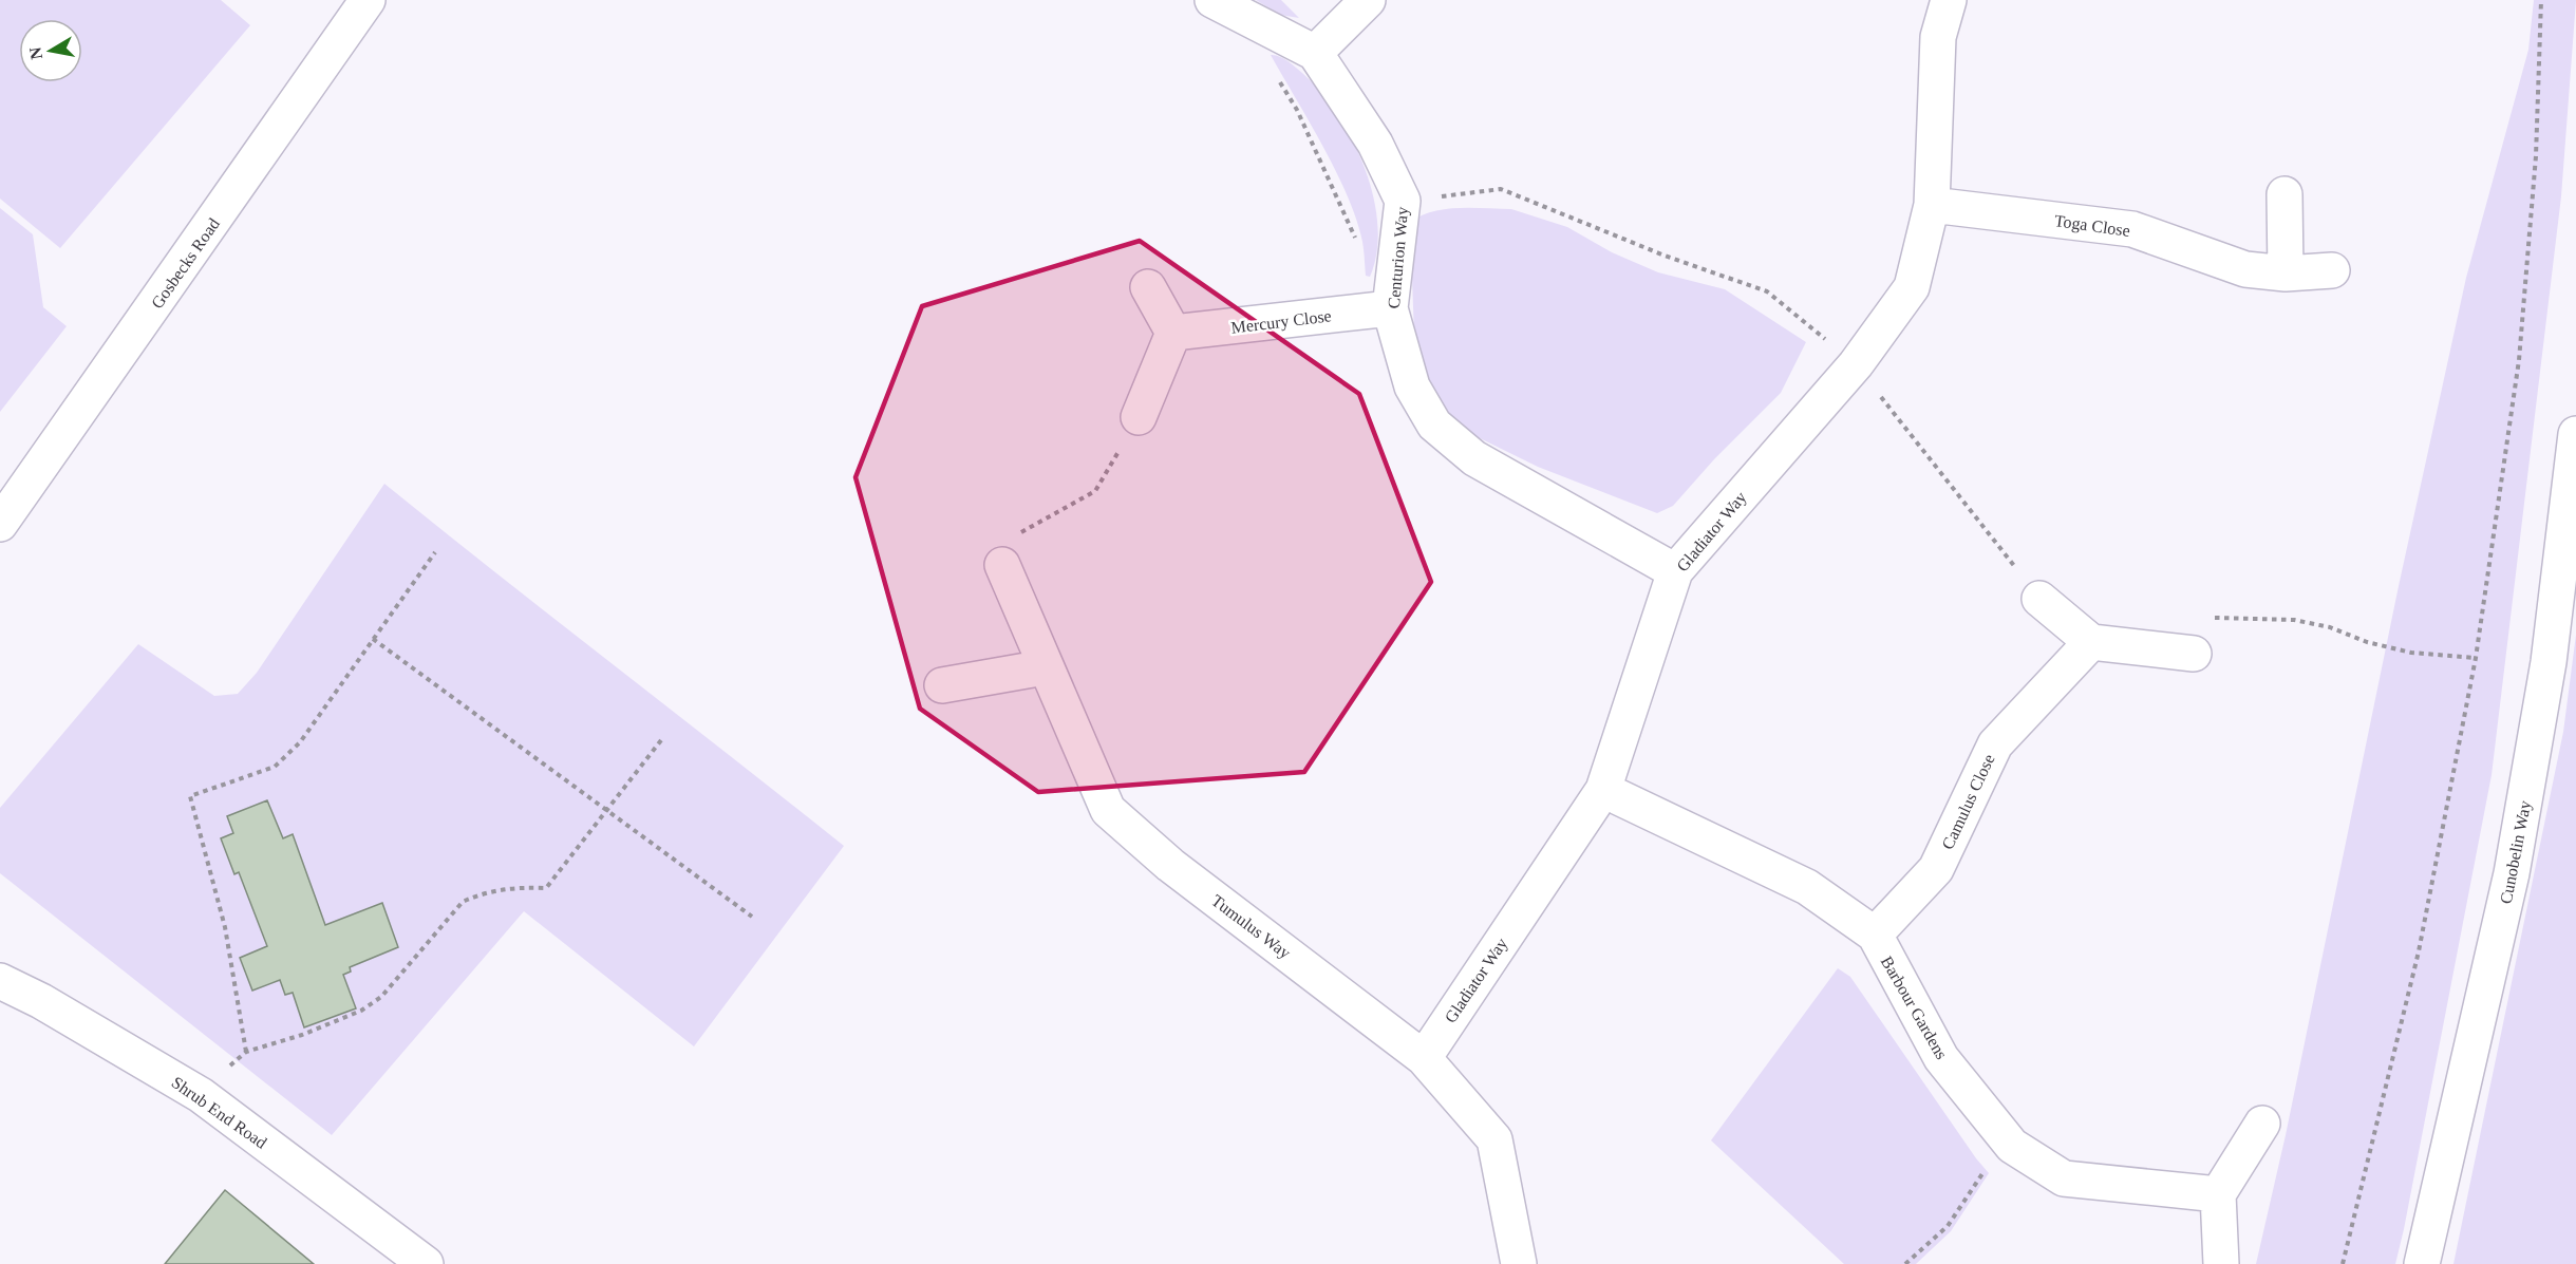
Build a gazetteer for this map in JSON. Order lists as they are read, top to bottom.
{
  "streets": {
    "street": [
      "Toga Close",
      "Centurion Way",
      "Gosbecks Road",
      "Mercury Close",
      "Gladiator Way",
      "Camulus Close",
      "Cunobelin Way",
      "Tumulus Way",
      "Barbour Gardens",
      "Shrub End Road"
    ]
  },
  "crossings": [
    ["Toga Close", "Gladiator Way"],
    ["Centurion Way", "Mercury Close"],
    ["Centurion Way", "Gladiator Way"],
    ["Gladiator Way", "Tumulus Way"],
    ["Gladiator Way", "Barbour Gardens"],
    ["Camulus Close", "Barbour Gardens"]
  ],
  "north": "left"
}
